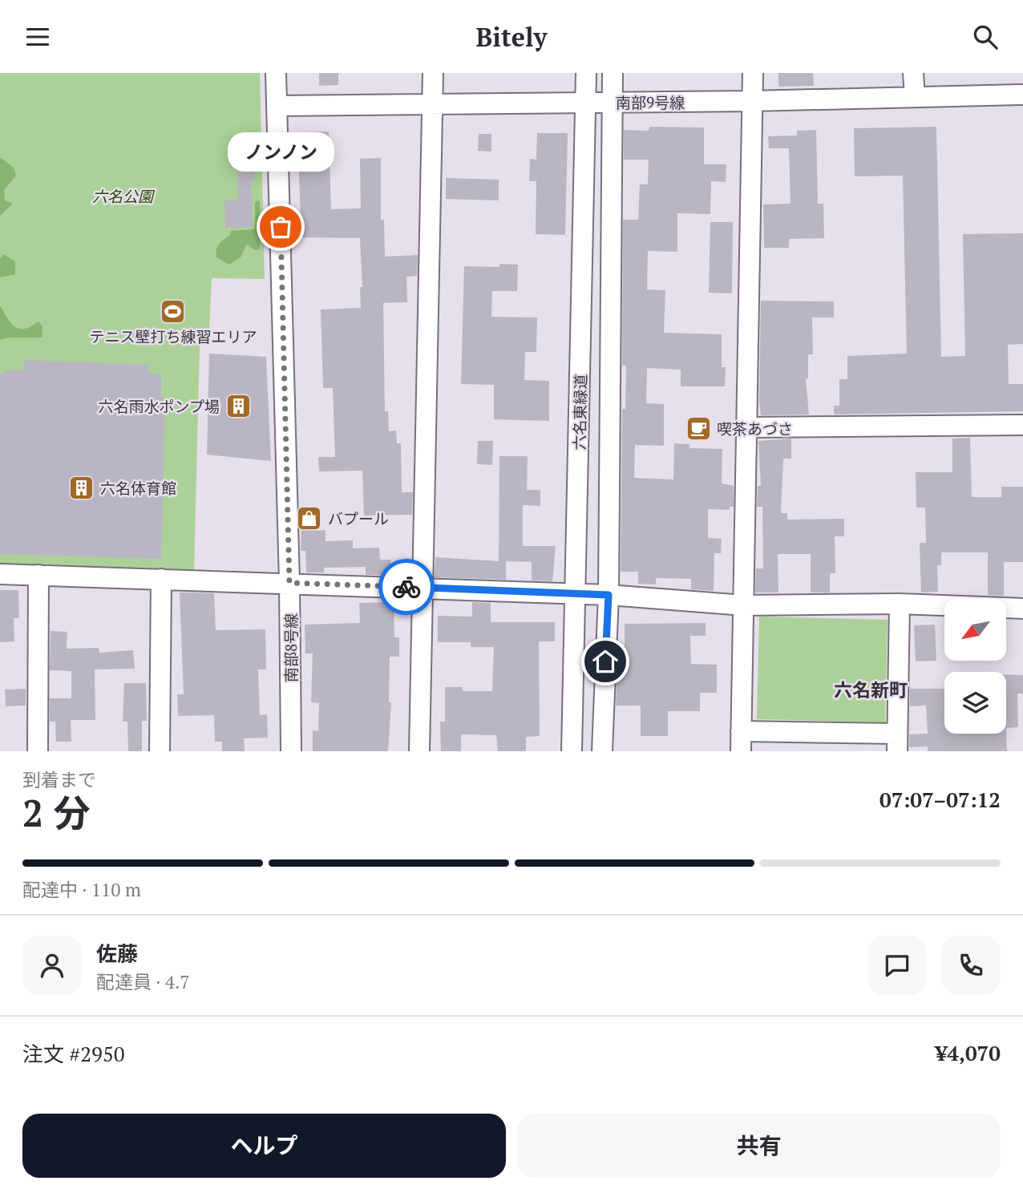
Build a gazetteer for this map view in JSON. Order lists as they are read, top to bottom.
{
  "streets": {
    "street": ["南部9号線", "六名東緑道", "南部8号線"]
  },
  "crossings": [
    ["南部9号線", "六名東緑道"],
    ["南部9号線", "南部8号線"]
  ],
  "districts": ["六名新町"],
  "parks": ["六名公園"],
  "places": {
    "other": ["ノンノン"],
    "sports": ["テニス壁打ち練習エリア"],
    "building": ["六名雨水ポンプ場", "六名体育館"],
    "cafe": ["喫茶あづさ"],
    "shop": ["バプール"]
  },
  "north": "bottom left",
  "page": {
    "header": "Bitely",
    "bubble": "ノンノン",
    "heading": ["2 分", "到着まで", "07:07–07:12"],
    "panel": [
      "佐藤",
      "配達員 · 4.7",
      "注文 #2950",
      "¥4,070"
    ],
    "bar": "配達中 · 110 m",
    "buttons": ["ヘルプ", "共有"]
  }
}
